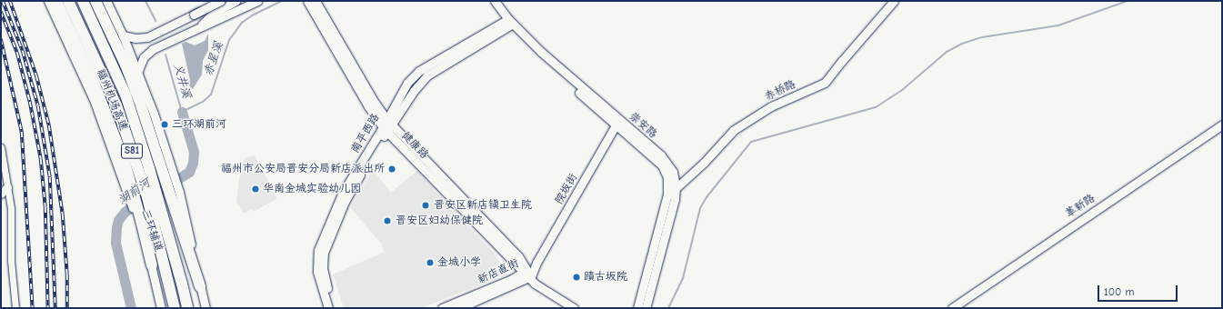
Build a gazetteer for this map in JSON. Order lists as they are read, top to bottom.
{
  "streets": {
    "highway": ["福州机场高速", "S81"],
    "street": [
      "赤桥路",
      "崇安路",
      "南平西路",
      "健康路",
      "院坂街",
      "革新路",
      "三环辅道",
      "新店直街"
    ]
  },
  "crossings": [
    ["赤桥路", "崇安路"],
    ["崇安路", "南平西路"],
    ["崇安路", "院坂街"],
    ["南平西路", "健康路"],
    ["健康路", "新店直街"],
    ["院坂街", "新店直街"]
  ],
  "water": ["赤星溪", "义井溪", "湖前河"],
  "places": [
    "三环湖前河",
    "福州市公安局晋安分局新店派出所",
    "华南金城实验幼儿园",
    "晋安区新店镇卫生院",
    "晋安区妇幼保健院",
    "金城小学",
    "蹟古坂院"
  ],
  "scale_bar": "100 m"
}
